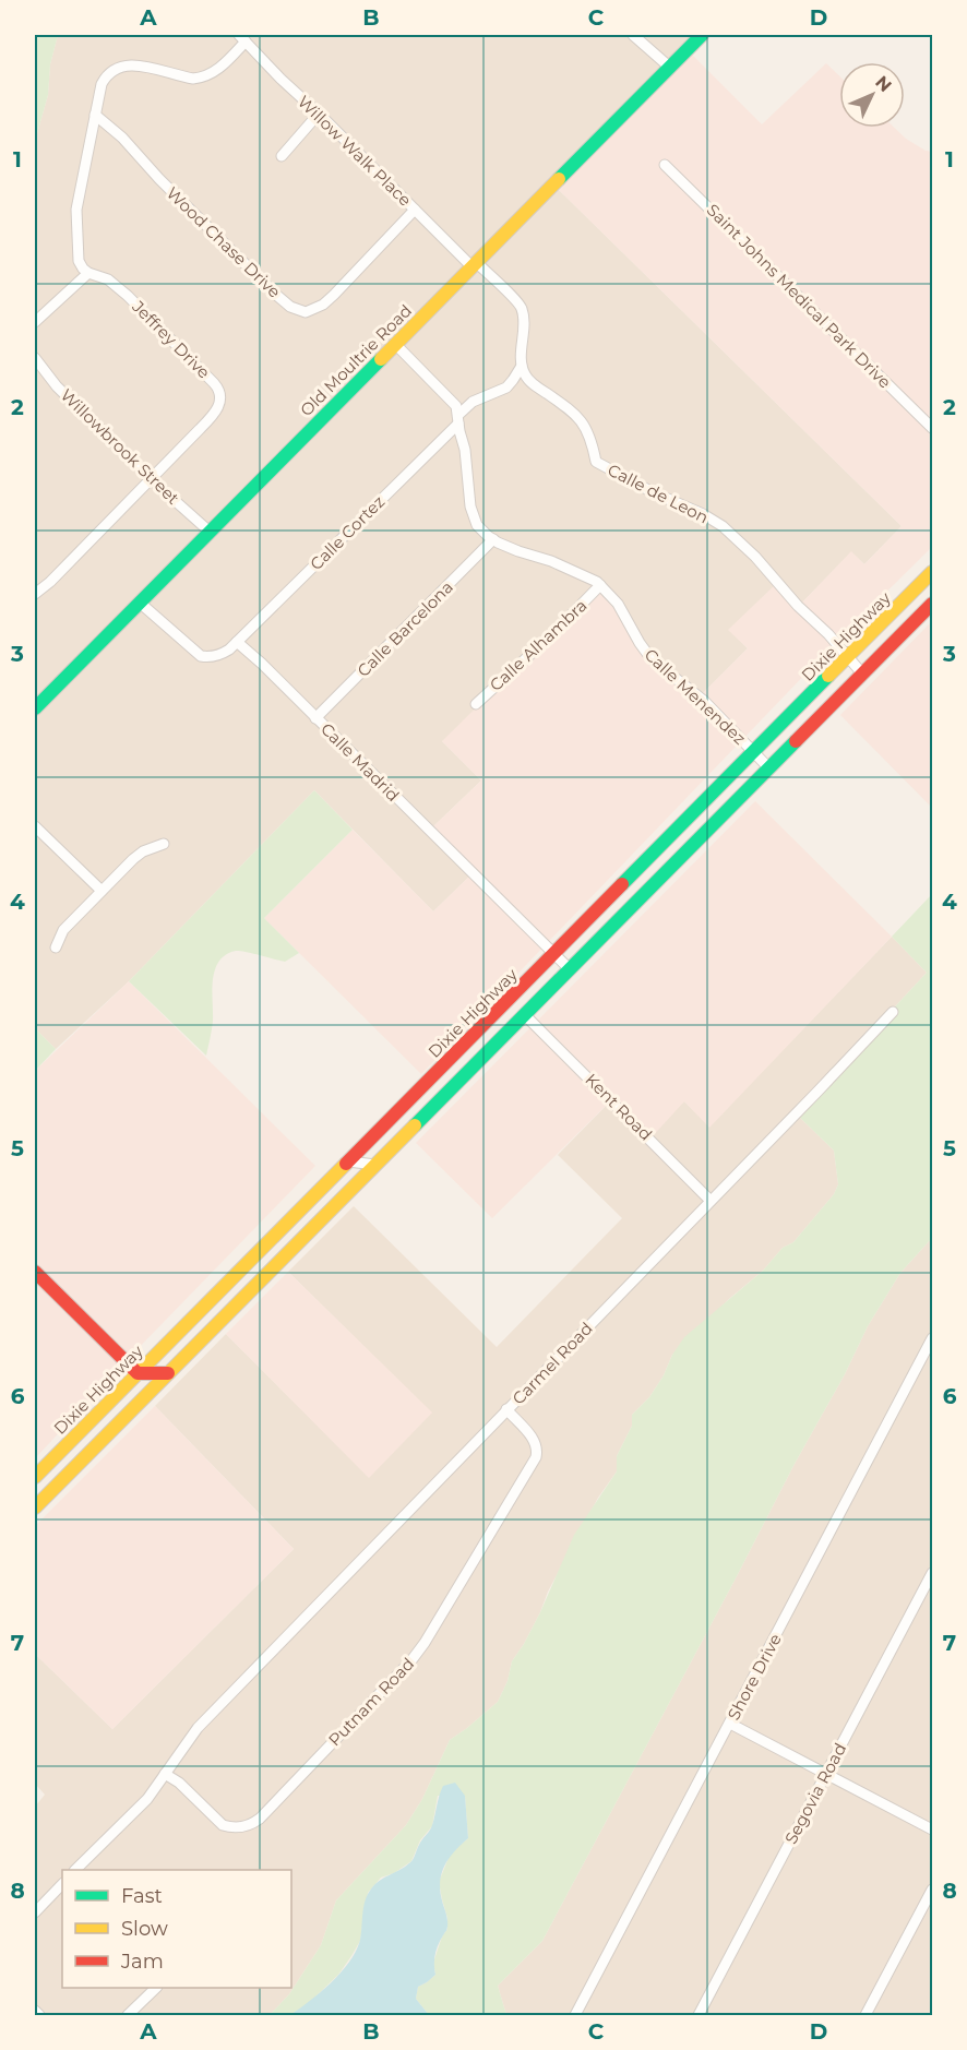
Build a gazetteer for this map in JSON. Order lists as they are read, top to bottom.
{
  "streets": {
    "main road": ["Old Moultrie Road", "Dixie Highway"],
    "street": [
      "Willow Walk Place",
      "Wood Chase Drive",
      "Saint Johns Medical Park Drive",
      "Jeffrey Drive",
      "Willowbrook Street",
      "Calle de Leon",
      "Calle Cortez",
      "Calle Barcelona",
      "Calle Alhambra",
      "Calle Menendez",
      "Calle Madrid",
      "Kent Road",
      "Carmel Road",
      "Shore Drive",
      "Putnam Road",
      "Segovia Road"
    ]
  },
  "crossings": [
    ["Willow Walk Place", "Wood Chase Drive"],
    ["Willow Walk Place", "Old Moultrie Road"],
    ["Jeffrey Drive", "Willowbrook Street"],
    ["Old Moultrie Road", "Willowbrook Street"],
    ["Old Moultrie Road", "Calle Menendez"],
    ["Calle de Leon", "Dixie Highway"],
    ["Calle Cortez", "Calle Menendez"],
    ["Calle Cortez", "Calle Madrid"],
    ["Calle Barcelona", "Calle Menendez"],
    ["Calle Barcelona", "Calle Madrid"],
    ["Dixie Highway", "Calle Menendez"],
    ["Dixie Highway", "Calle Madrid"],
    ["Calle Alhambra", "Calle Menendez"],
    ["Kent Road", "Carmel Road"],
    ["Carmel Road", "Putnam Road"]
  ],
  "legend": ["Fast", "Slow", "Jam"],
  "north": "top right",
  "grid": {
    "columns": [
      "A",
      "B",
      "C",
      "D"
    ],
    "rows": [
      "1",
      "2",
      "3",
      "4",
      "5",
      "6",
      "7",
      "8"
    ]
  }
}
